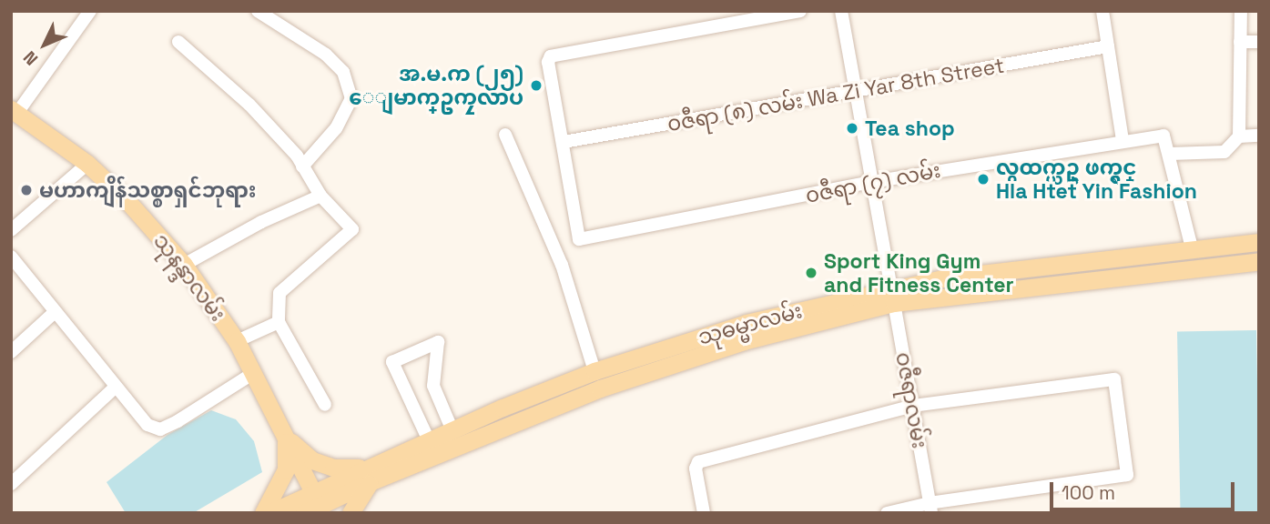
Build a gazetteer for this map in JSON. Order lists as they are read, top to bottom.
{
  "streets": {
    "main road": ["သုနန္ဒာလမ်း", "သုဓမ္မာလမ်း"],
    "street": ["၀ဇီရာ (၈) လမ်း Wa Zi Yar 8th Street", "၀ဇီရာ (၇) လမ်း", "ဝဇီရာလမ်း"]
  },
  "crossings": [
    ["၀ဇီရာ (၈) လမ်း Wa Zi Yar 8th Street", "၀ဇီရာ (၇) လမ်း"],
    ["၀ဇီရာ (၈) လမ်း Wa Zi Yar 8th Street", "ဝဇီရာလမ်း"],
    ["၀ဇီရာ (၇) လမ်း", "ဝဇီရာလမ်း"],
    ["သုနန္ဒာလမ်း", "သုဓမ္မာလမ်း"],
    ["သုဓမ္မာလမ်း", "ဝဇီရာလမ်း"]
  ],
  "places": [
    "အ.မ.က (၂၅) ေျမာက္ဥကၠလာပ",
    "Tea shop",
    "လွထက္ယဥ္ ဖက္ရွင္ Hla Htet Yin Fashion",
    "မဟာကျိန်သစ္စာရှင်ဘုရား",
    "Sport King Gym and Fitness Center"
  ],
  "scale_bar": "100 m",
  "north": "bottom left"
}
